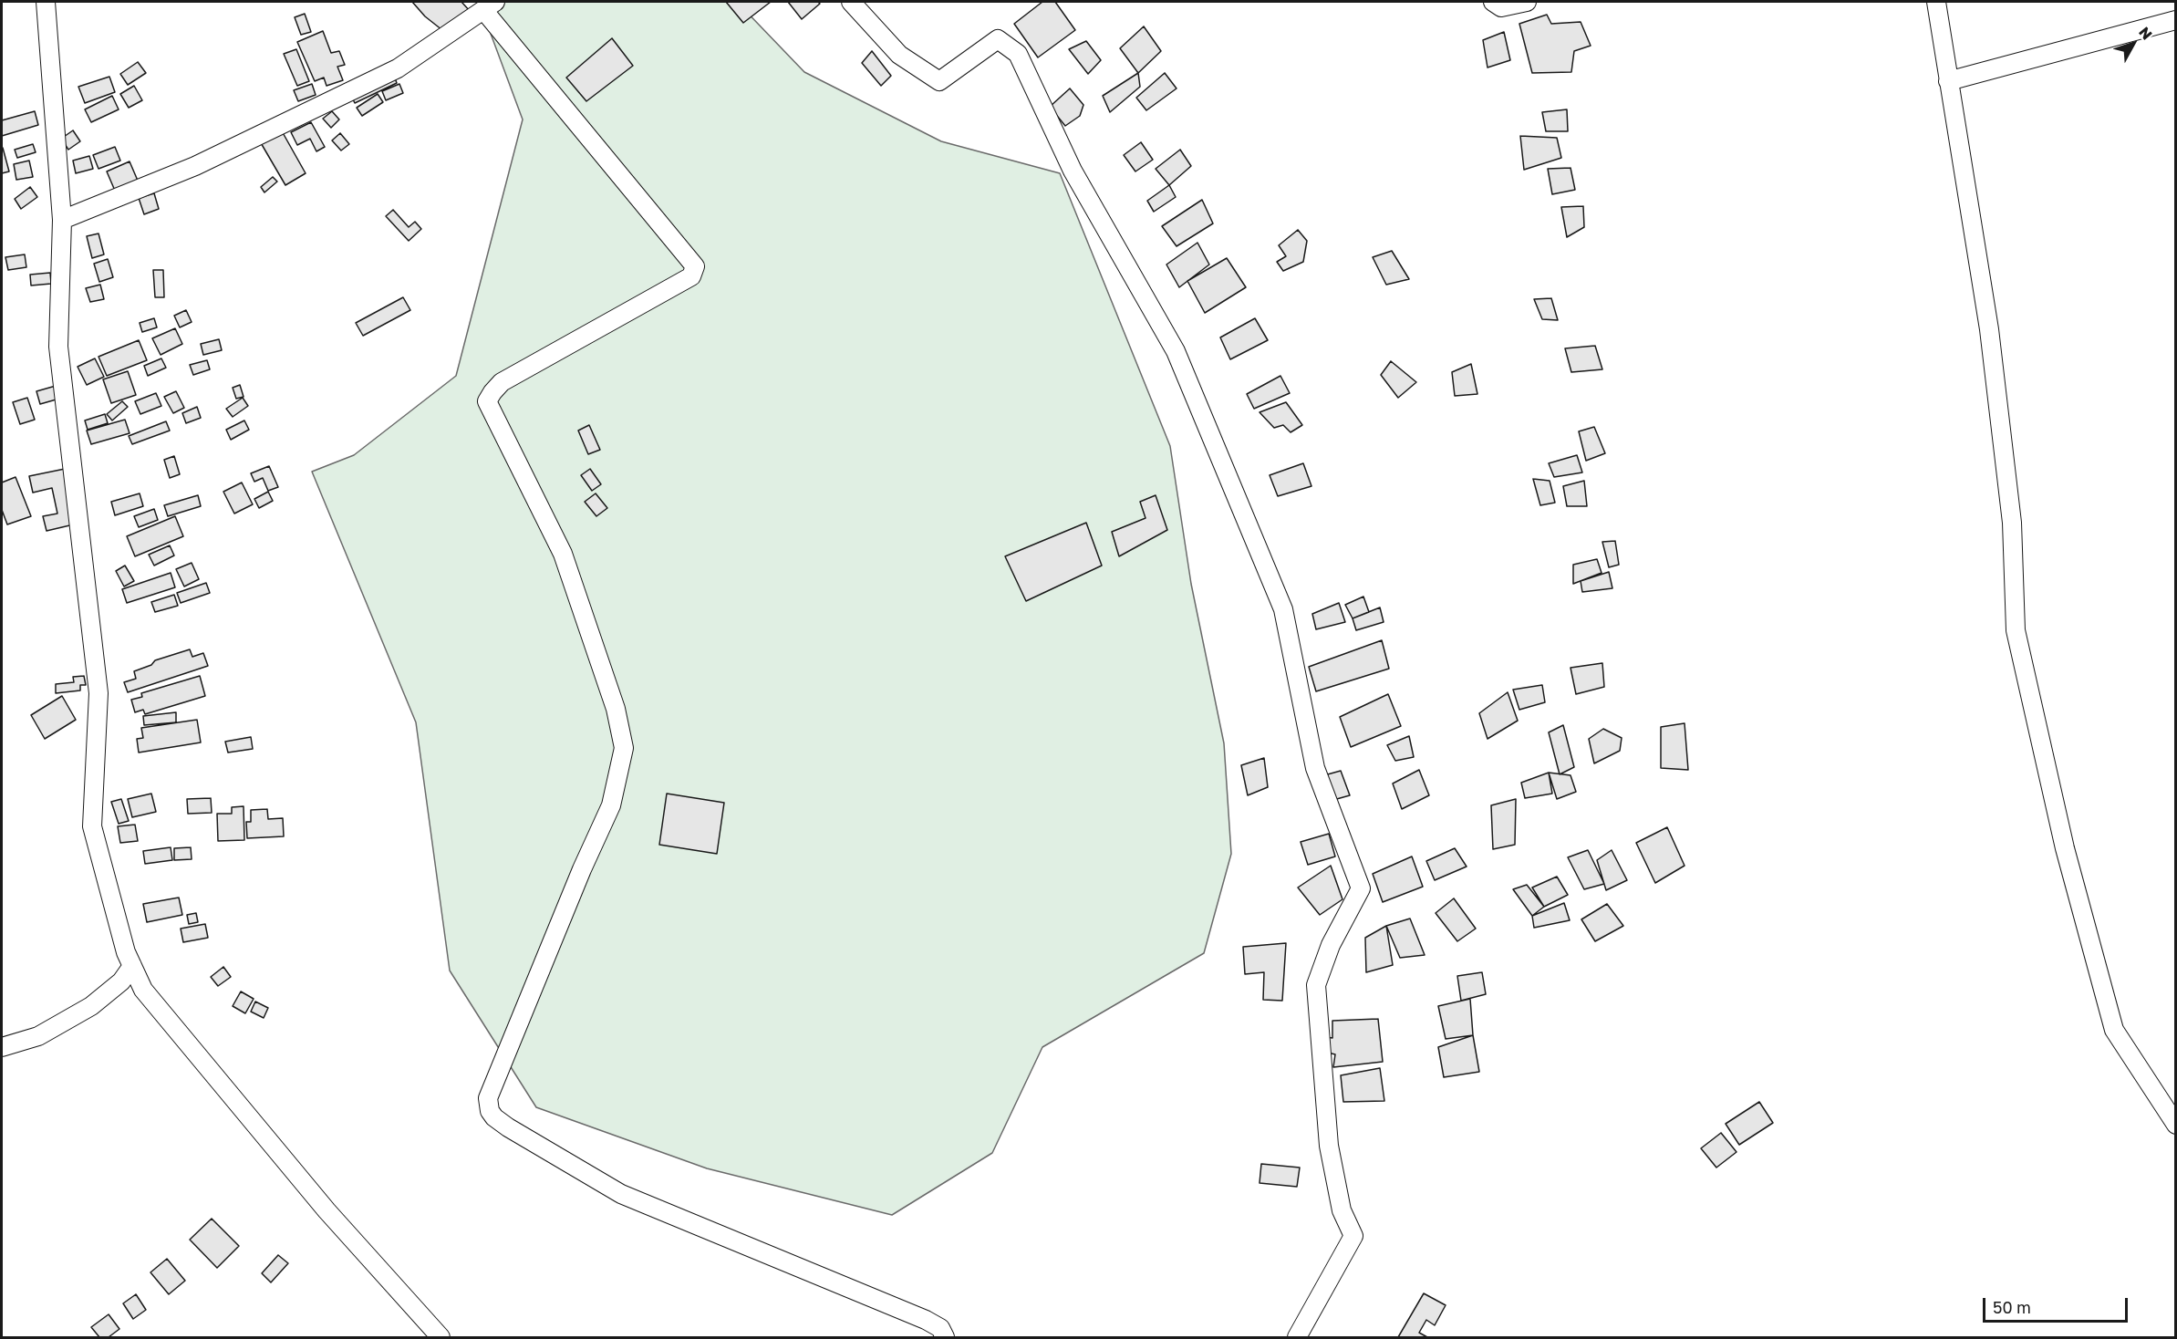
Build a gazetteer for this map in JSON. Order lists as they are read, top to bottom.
{
  "scale_bar": "50 m",
  "north": "top right"
}
